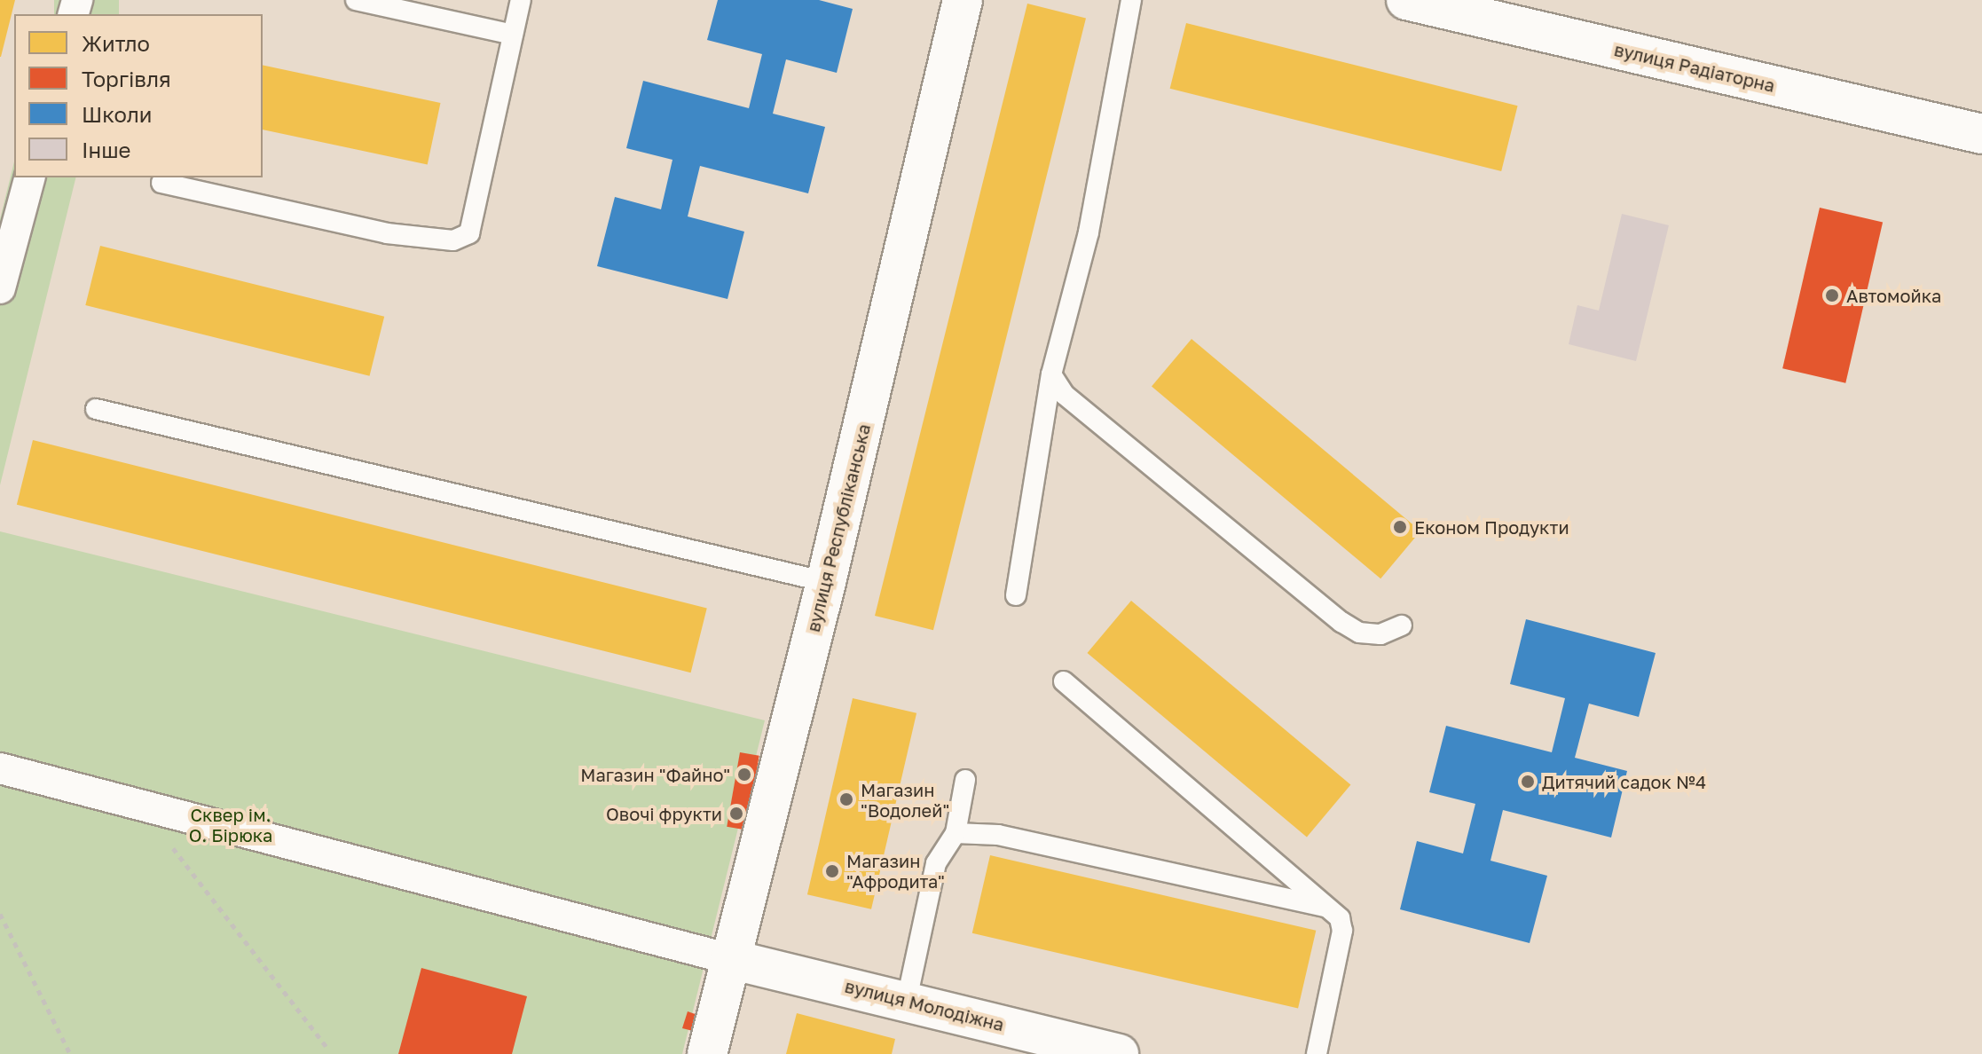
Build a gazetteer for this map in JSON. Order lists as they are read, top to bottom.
{
  "streets": {
    "street": ["вулиця Радіаторна", "вулиця Республіканська", "вулиця Молодіжна"]
  },
  "crossings": [
    ["вулиця Республіканська", "вулиця Молодіжна"]
  ],
  "parks": ["Сквер ім. О. Бірюка"],
  "places": [
    "Автомойка",
    "Економ Продукти",
    "Магазин \"Файно\"",
    "Дитячий садок №4",
    "Магазин \"Водолей\"",
    "Овочі фрукти",
    "Магазин \"Афродита\""
  ],
  "legend": [
    "Житло",
    "Торгівля",
    "Школи",
    "Інше"
  ]
}
